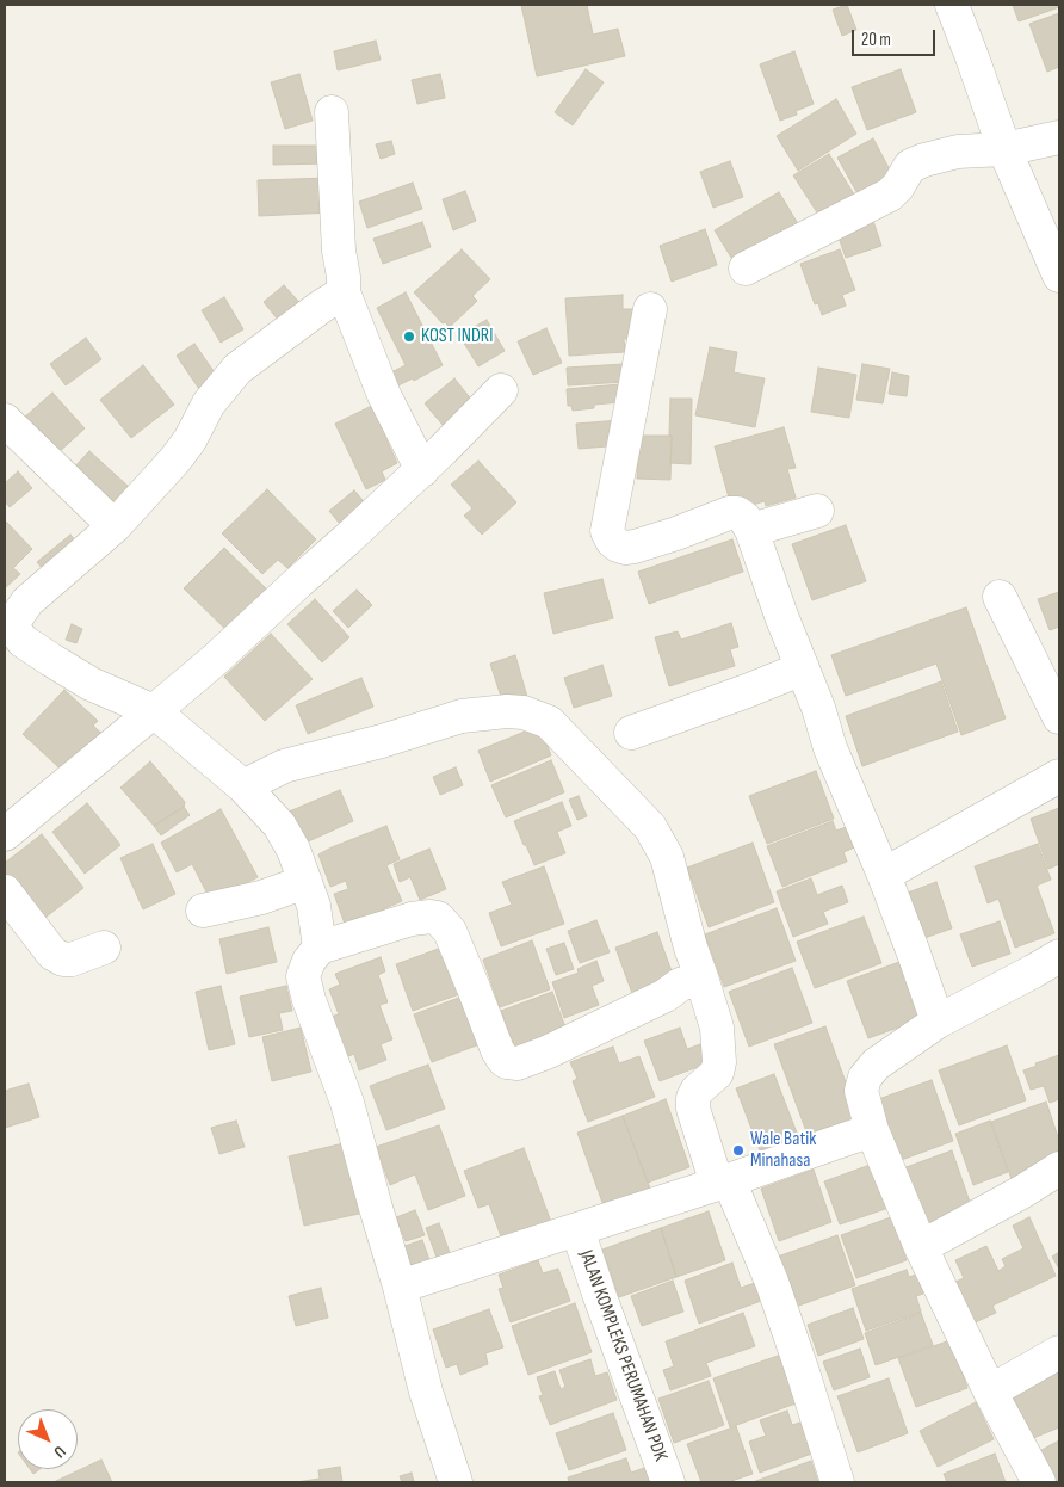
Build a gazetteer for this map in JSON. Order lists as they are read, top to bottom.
{
  "streets": {
    "street": ["JALAN KOMPLEKS PERUMAHAN PDK"]
  },
  "places": ["KOST INDRI", "Wale Batik Minahasa"],
  "scale_bar": "20 m",
  "north": "bottom right"
}
